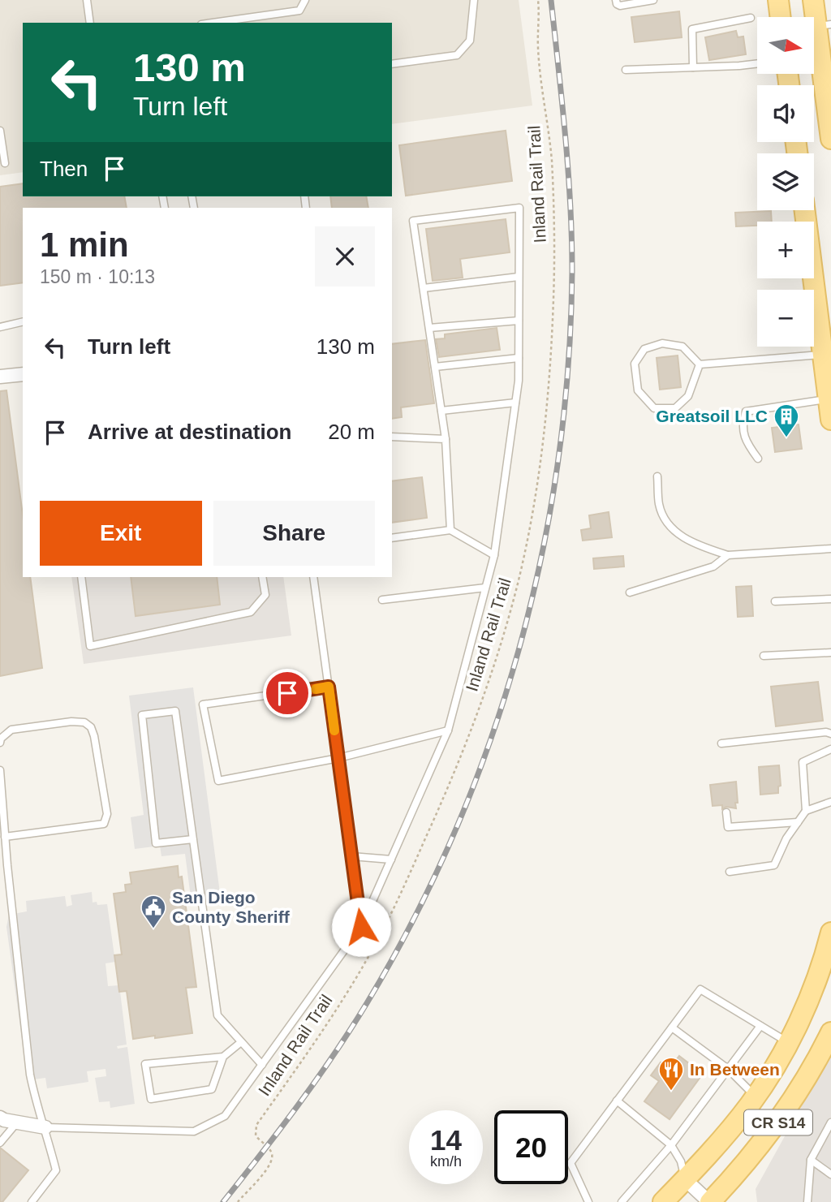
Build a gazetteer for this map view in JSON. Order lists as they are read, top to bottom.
{
  "streets": {
    "main road": ["CR S14"],
    "path": ["Inland Rail Trail"]
  },
  "places": {
    "building": ["Greatsoil LLC"],
    "public building": ["San Diego County Sheriff"],
    "restaurant": ["In Between"]
  },
  "north": "right",
  "page": {
    "map_buttons": ["+", "−"],
    "turn": ["130 m", "Turn left"],
    "then": "Then",
    "heading": ["1 min", "150 m · 10:13"],
    "list": [
      {
        "name": "Turn left",
        "value": "130 m"
      },
      {
        "name": "Arrive at destination",
        "value": "20 m"
      }
    ],
    "buttons": ["Exit", "Share"],
    "speed": "14 km/h",
    "limit": "20"
  }
}
